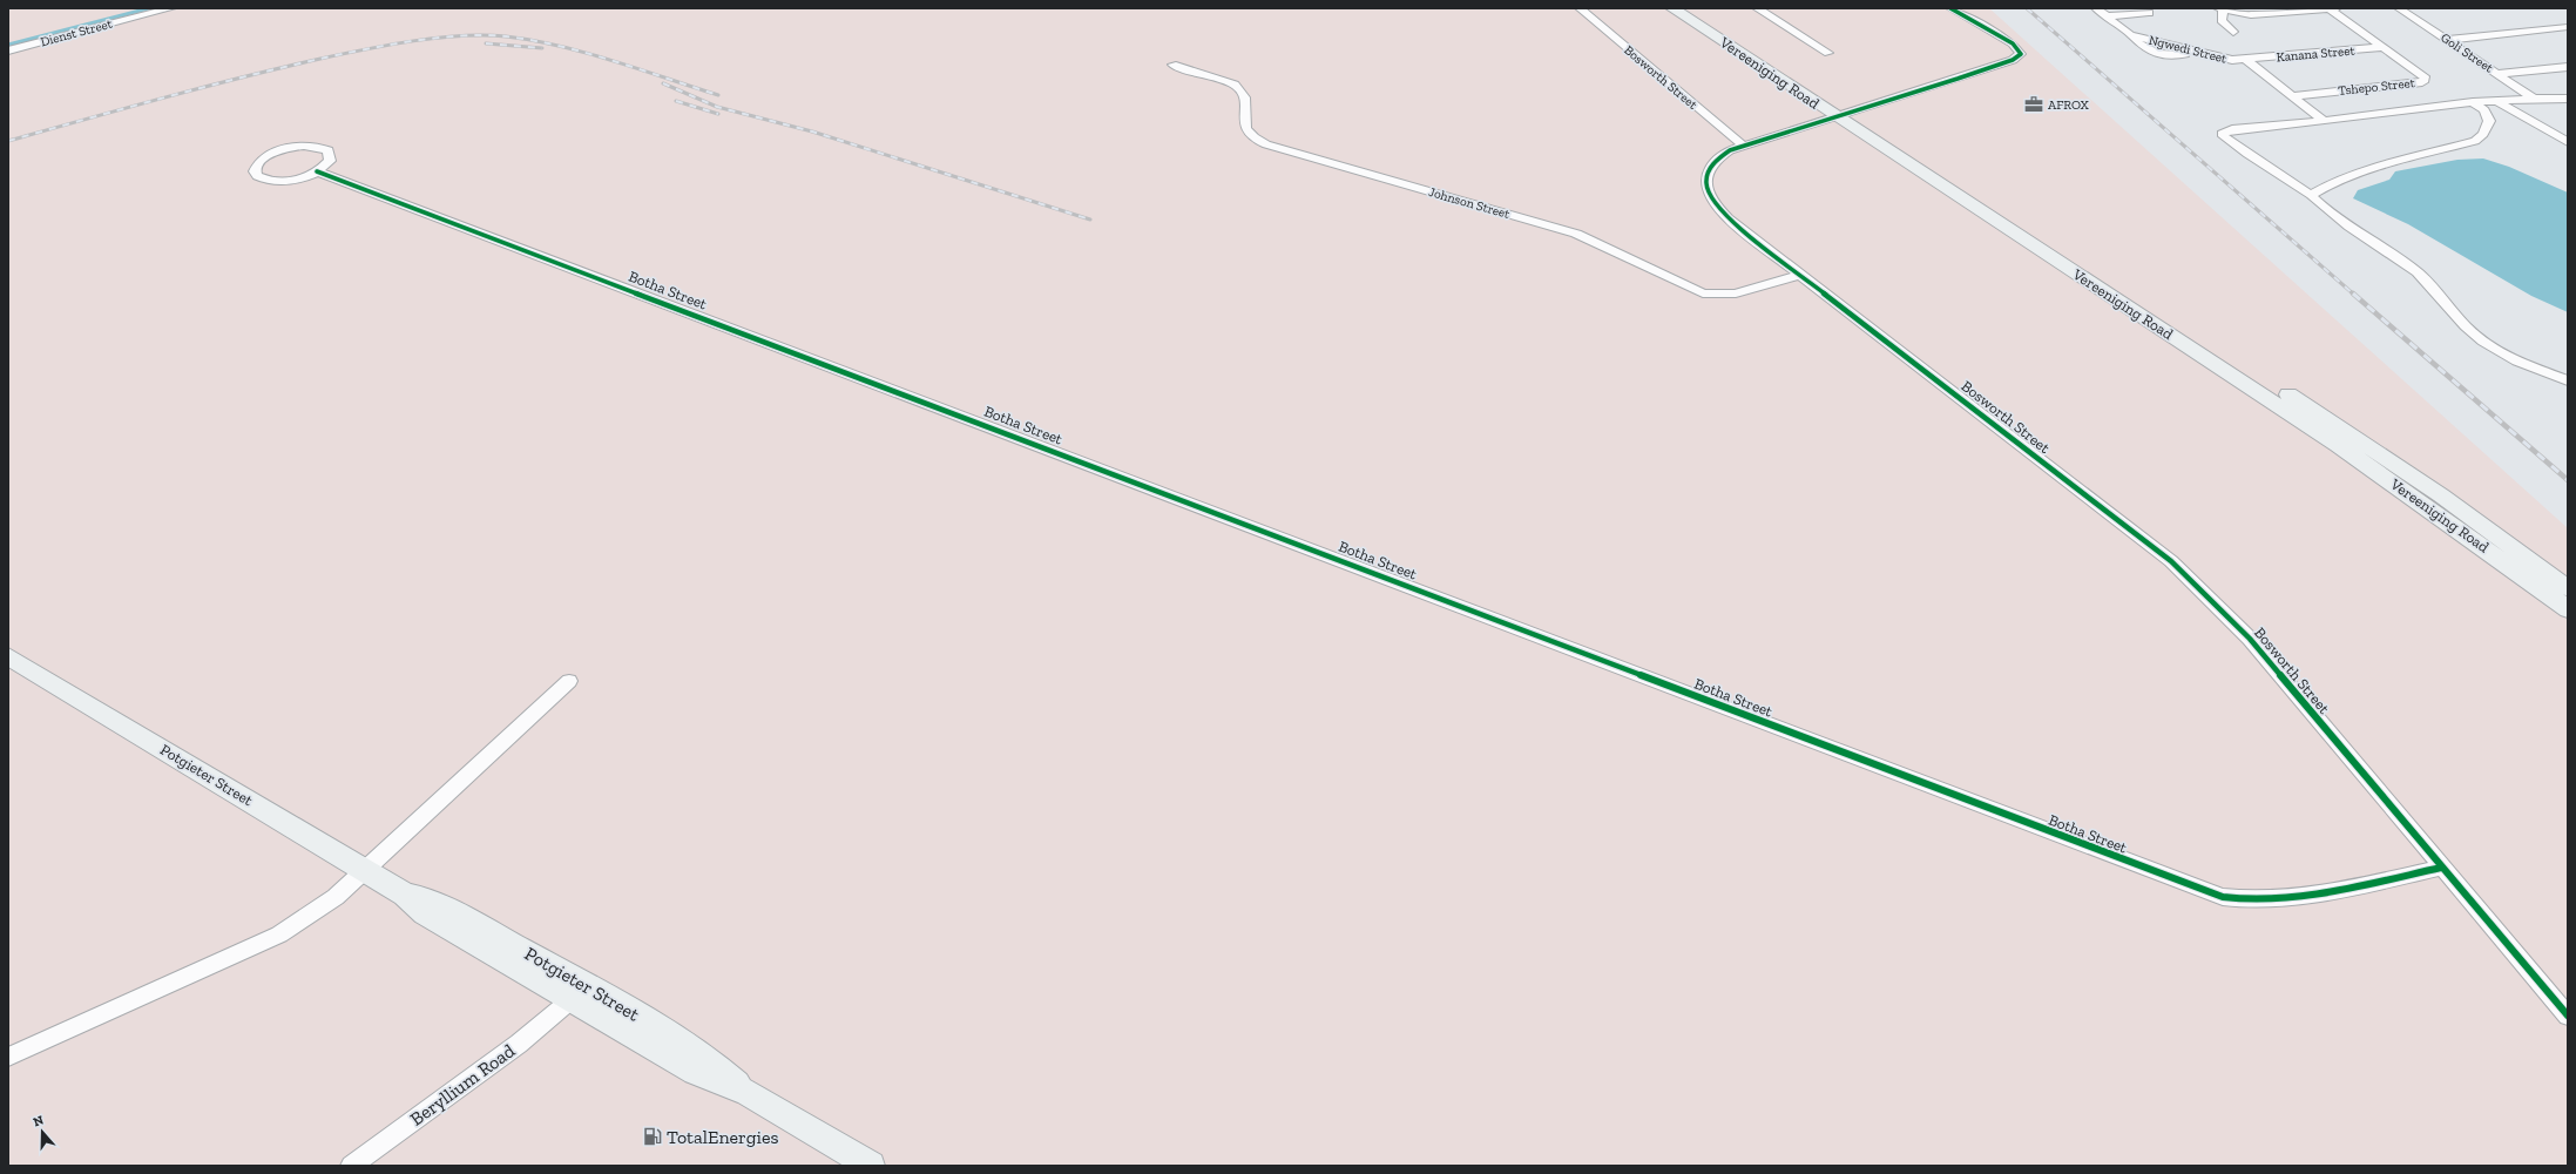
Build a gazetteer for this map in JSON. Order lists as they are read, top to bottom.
{
  "streets": {
    "main road": ["Vereeniging Road", "Potgieter Street"],
    "street": [
      "Dienst Street",
      "Ngwedi Street",
      "Goli Street",
      "Kanana Street",
      "Bosworth Street",
      "Tshepo Street",
      "Johnson Street",
      "Botha Street",
      "Beryllium Road"
    ]
  },
  "crossings": [
    ["Ngwedi Street", "Kanana Street"],
    ["Ngwedi Street", "Tshepo Street"],
    ["Kanana Street", "Tshepo Street"],
    ["Vereeniging Road", "Bosworth Street"],
    ["Bosworth Street", "Johnson Street"],
    ["Bosworth Street", "Botha Street"],
    ["Potgieter Street", "Beryllium Road"]
  ],
  "places": {
    "office": ["AFROX"],
    "fuel station": ["TotalEnergies"]
  },
  "north": "top"
}
